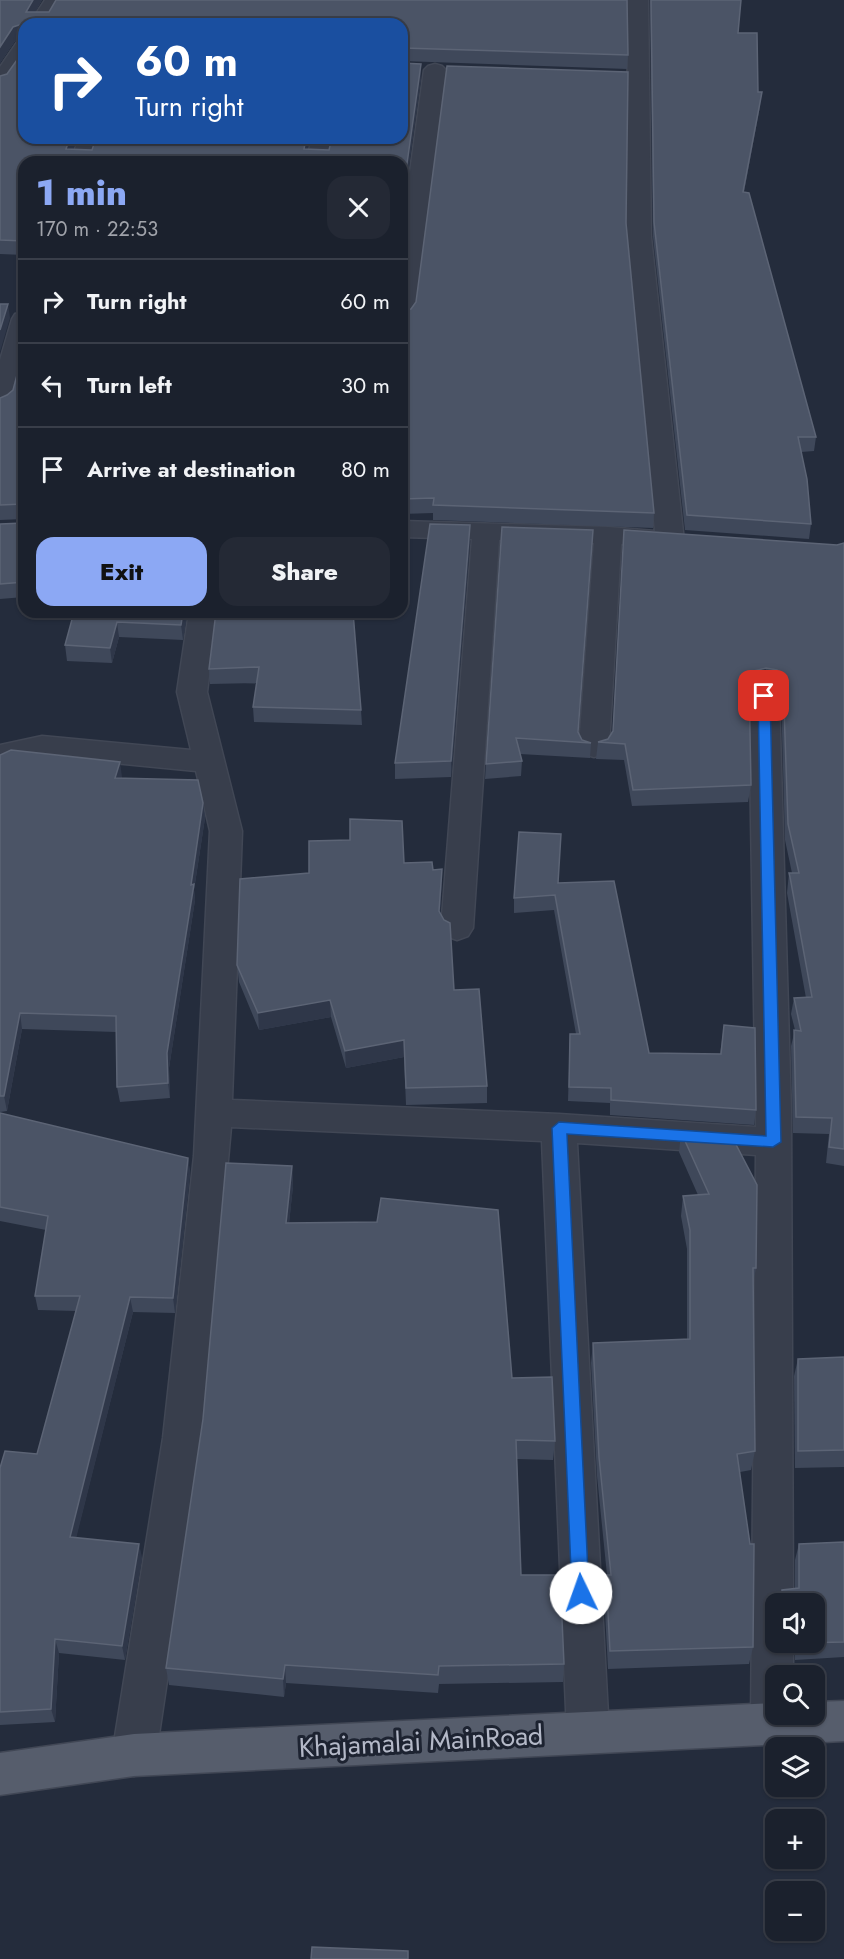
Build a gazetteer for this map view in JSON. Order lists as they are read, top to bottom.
{
  "streets": {
    "main road": ["Khajamalai MainRoad"]
  },
  "page": {
    "turn": ["60 m", "Turn right"],
    "heading": ["1 min", "170 m · 22:53"],
    "list": [
      {
        "name": "Turn right",
        "value": "60 m"
      },
      {
        "name": "Turn left",
        "value": "30 m"
      },
      {
        "name": "Arrive at destination",
        "value": "80 m"
      }
    ],
    "buttons": ["Exit", "Share"],
    "map_buttons": ["+", "−"]
  }
}
